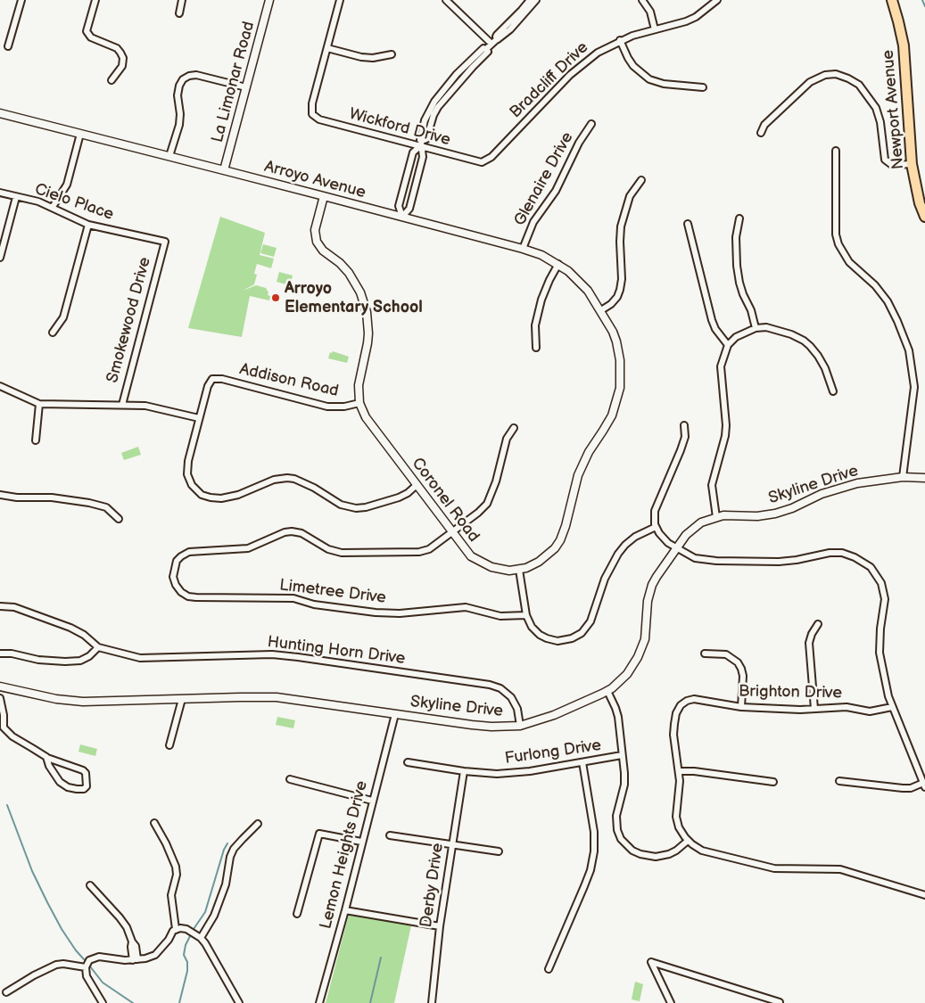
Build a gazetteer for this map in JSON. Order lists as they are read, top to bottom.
{
  "streets": {
    "main road": ["Newport Avenue"],
    "street": [
      "Bradcliff Drive",
      "La Limonar Road",
      "Wickford Drive",
      "Glenaire Drive",
      "Arroyo Avenue",
      "Cielo Place",
      "Smokewood Drive",
      "Addison Road",
      "Skyline Drive",
      "Coronel Road",
      "Limetree Drive",
      "Hunting Horn Drive",
      "Brighton Drive",
      "Furlong Drive",
      "Lemon Heights Drive",
      "Derby Drive"
    ]
  },
  "crossings": [
    ["Bradcliff Drive", "Wickford Drive"],
    ["La Limonar Road", "Arroyo Avenue"],
    ["Glenaire Drive", "Arroyo Avenue"],
    ["Arroyo Avenue", "Coronel Road"],
    ["Cielo Place", "Smokewood Drive"],
    ["Addison Road", "Coronel Road"],
    ["Skyline Drive", "Hunting Horn Drive"],
    ["Skyline Drive", "Lemon Heights Drive"],
    ["Coronel Road", "Limetree Drive"],
    ["Furlong Drive", "Derby Drive"]
  ],
  "places": ["Arroyo Elementary School"]
}
